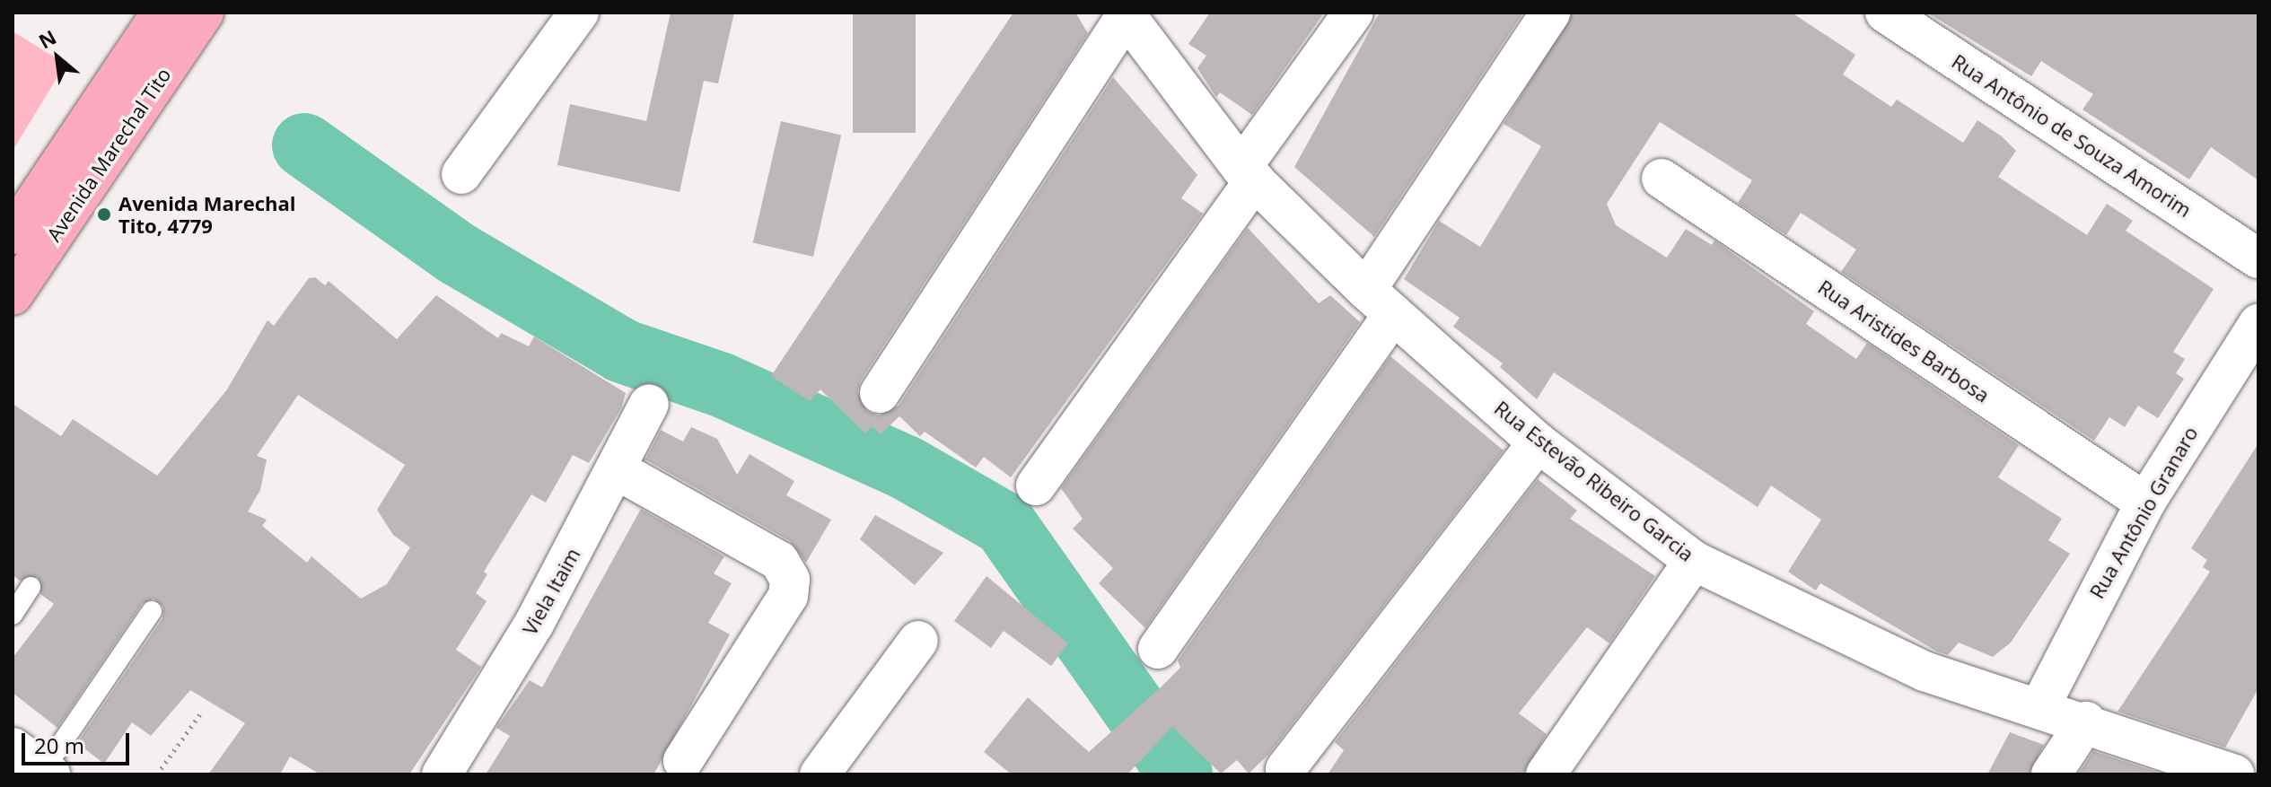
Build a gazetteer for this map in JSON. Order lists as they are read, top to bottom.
{
  "streets": {
    "main road": ["Avenida Marechal Tito"],
    "street": [
      "Rua Antônio de Souza Amorim",
      "Rua Aristides Barbosa",
      "Rua Estevão Ribeiro Garcia",
      "Rua Antônio Granaro",
      "Viela Itaim"
    ]
  },
  "crossings": [
    ["Rua Aristides Barbosa", "Rua Antônio Granaro"],
    ["Rua Estevão Ribeiro Garcia", "Rua Antônio Granaro"]
  ],
  "places": ["Avenida Marechal Tito, 4779"],
  "scale_bar": "20 m",
  "north": "top left"
}
